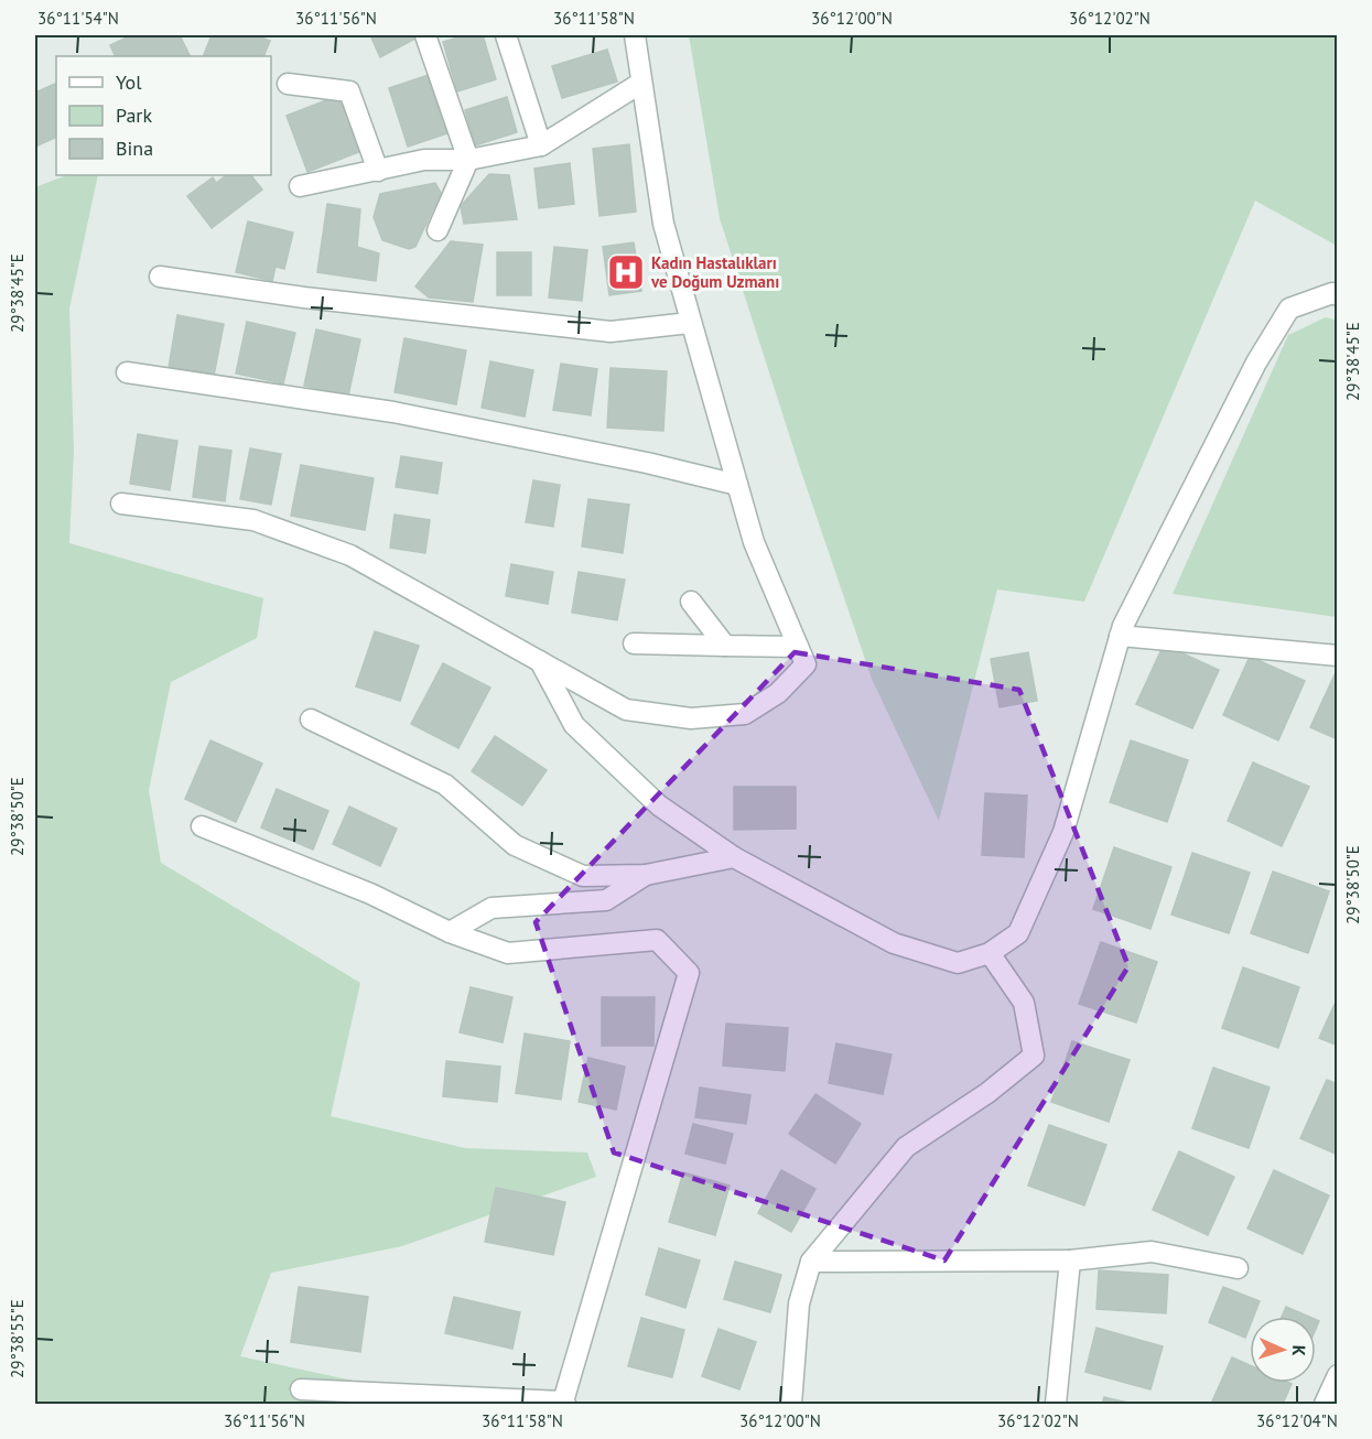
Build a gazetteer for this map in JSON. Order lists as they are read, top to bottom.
{
  "places": {
    "hospital": ["Kadın Hastalıkları ve Doğum Uzmanı"]
  },
  "legend": ["Yol", "Park", "Bina"],
  "north": "right",
  "coordinates": [
    "36°11'54\"N",
    "36°11'56\"N",
    "36°11'58\"N",
    "36°12'00\"N",
    "36°12'02\"N",
    "29°38'45\"E",
    "29°38'50\"E",
    "29°38'55\"E",
    "36°12'04\"N"
  ]
}
